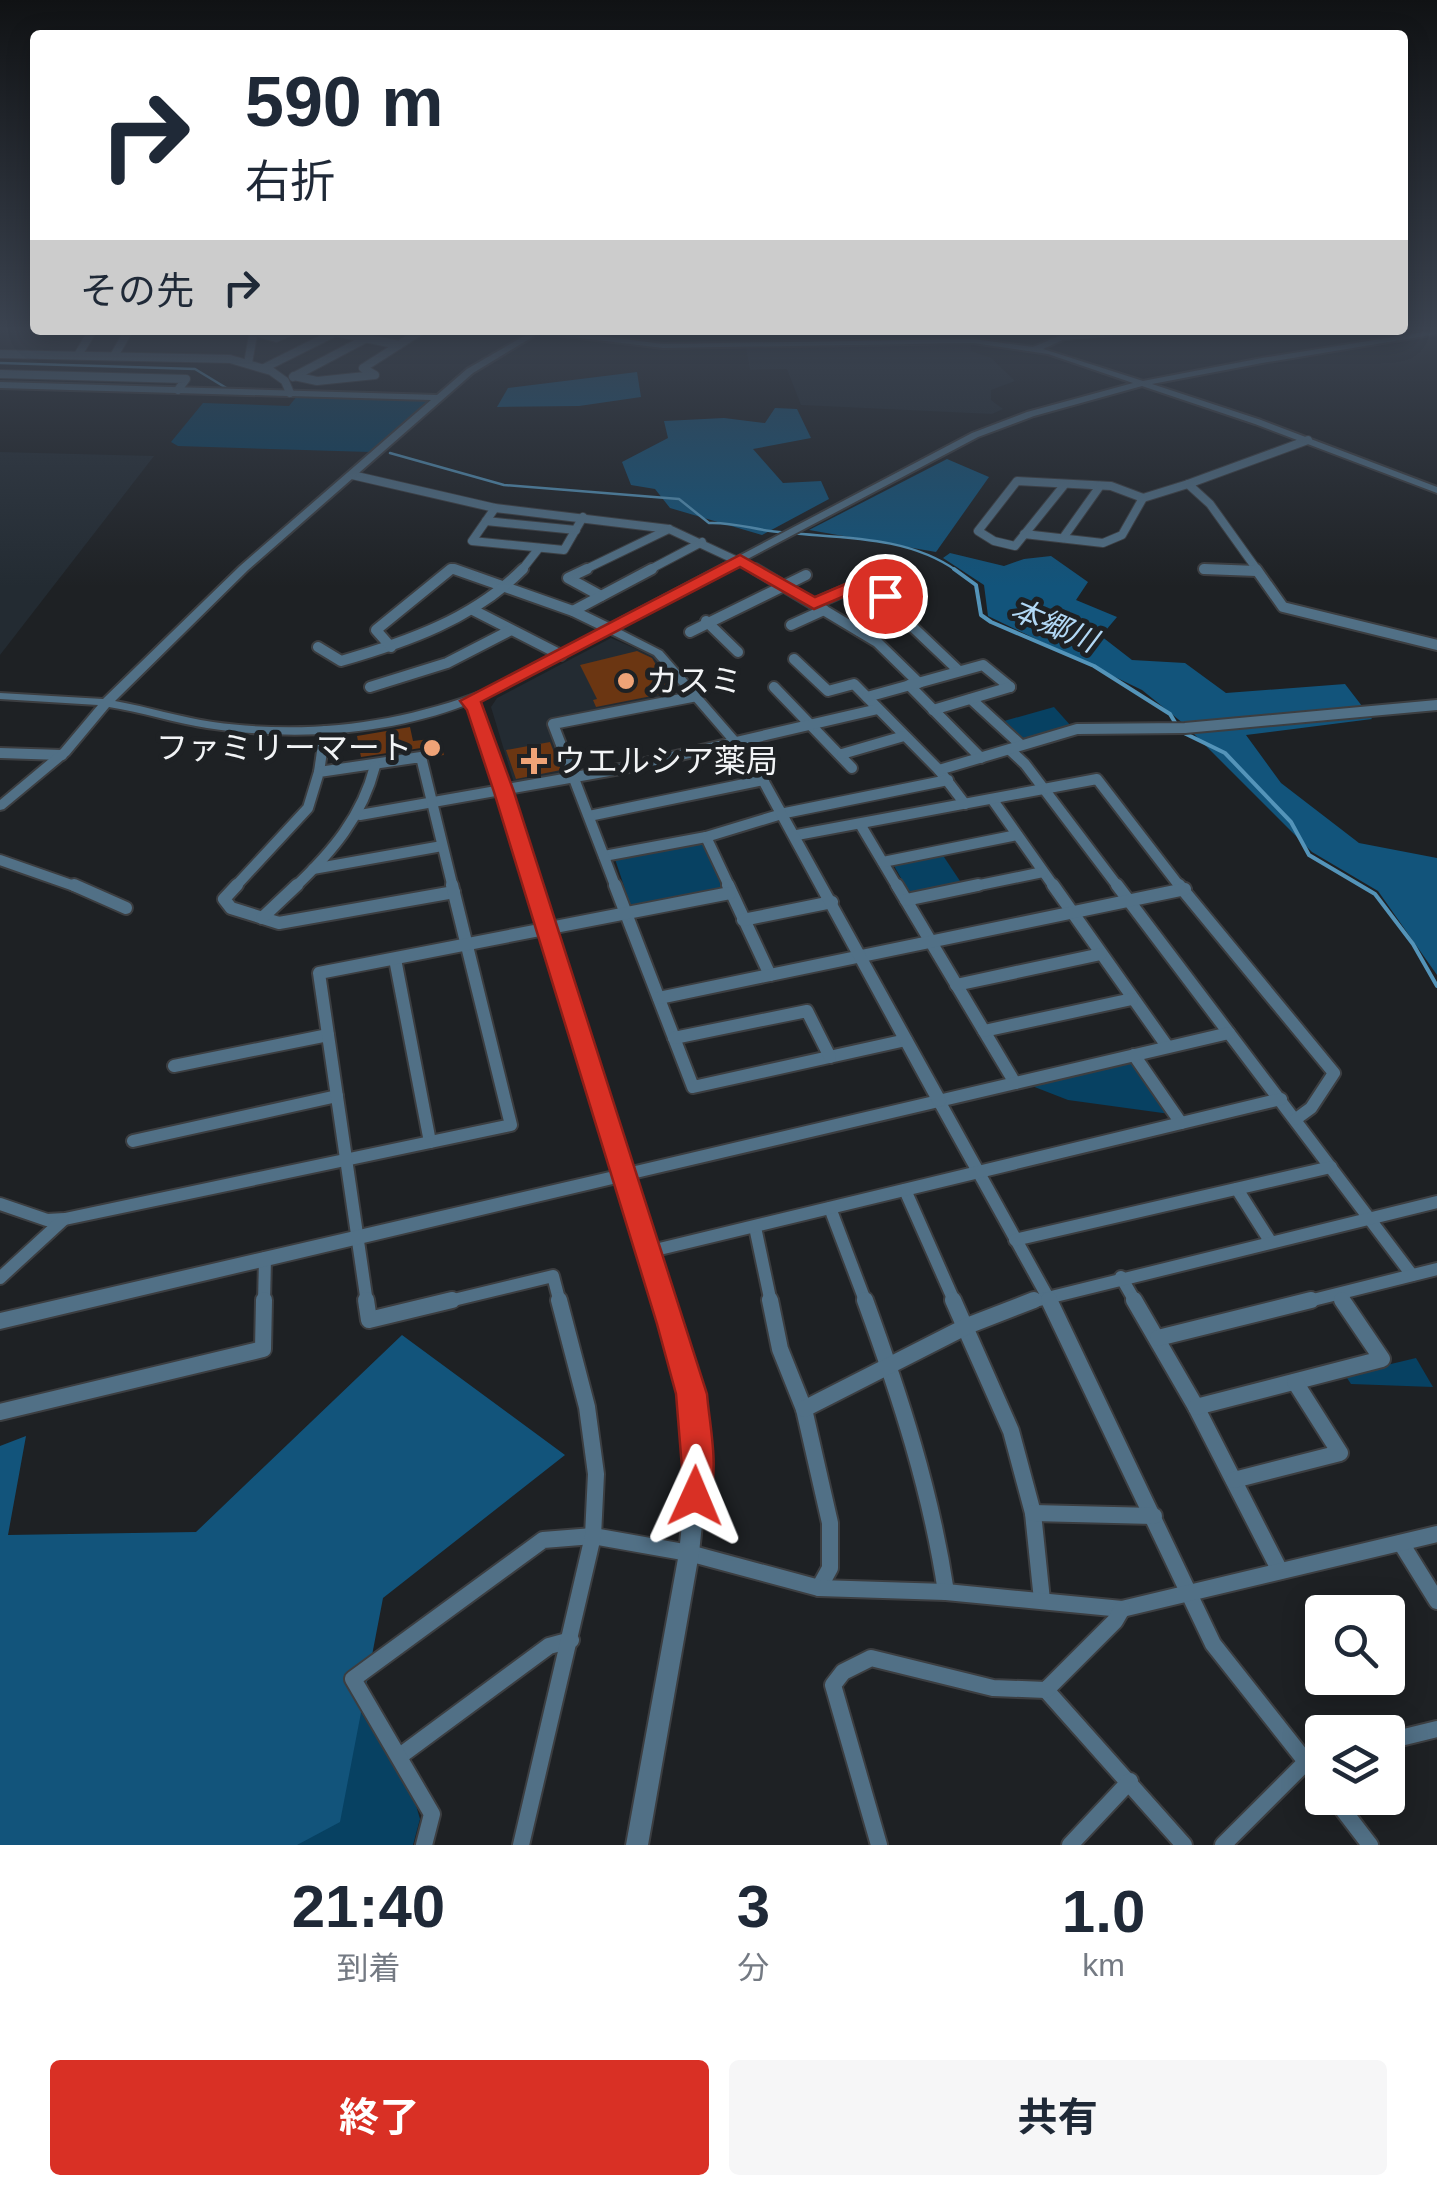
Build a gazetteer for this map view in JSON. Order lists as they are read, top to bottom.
{
  "water": ["本郷川"],
  "places": {
    "other": ["カスミ", "ファミリーマート"],
    "health": ["ウエルシア薬局"]
  },
  "page": {
    "turn": ["590 m", "右折"],
    "then": "その先",
    "eta": [
      "21:40",
      "到着",
      "3",
      "分",
      "1.0",
      "km"
    ],
    "buttons": ["終了", "共有"]
  }
}
